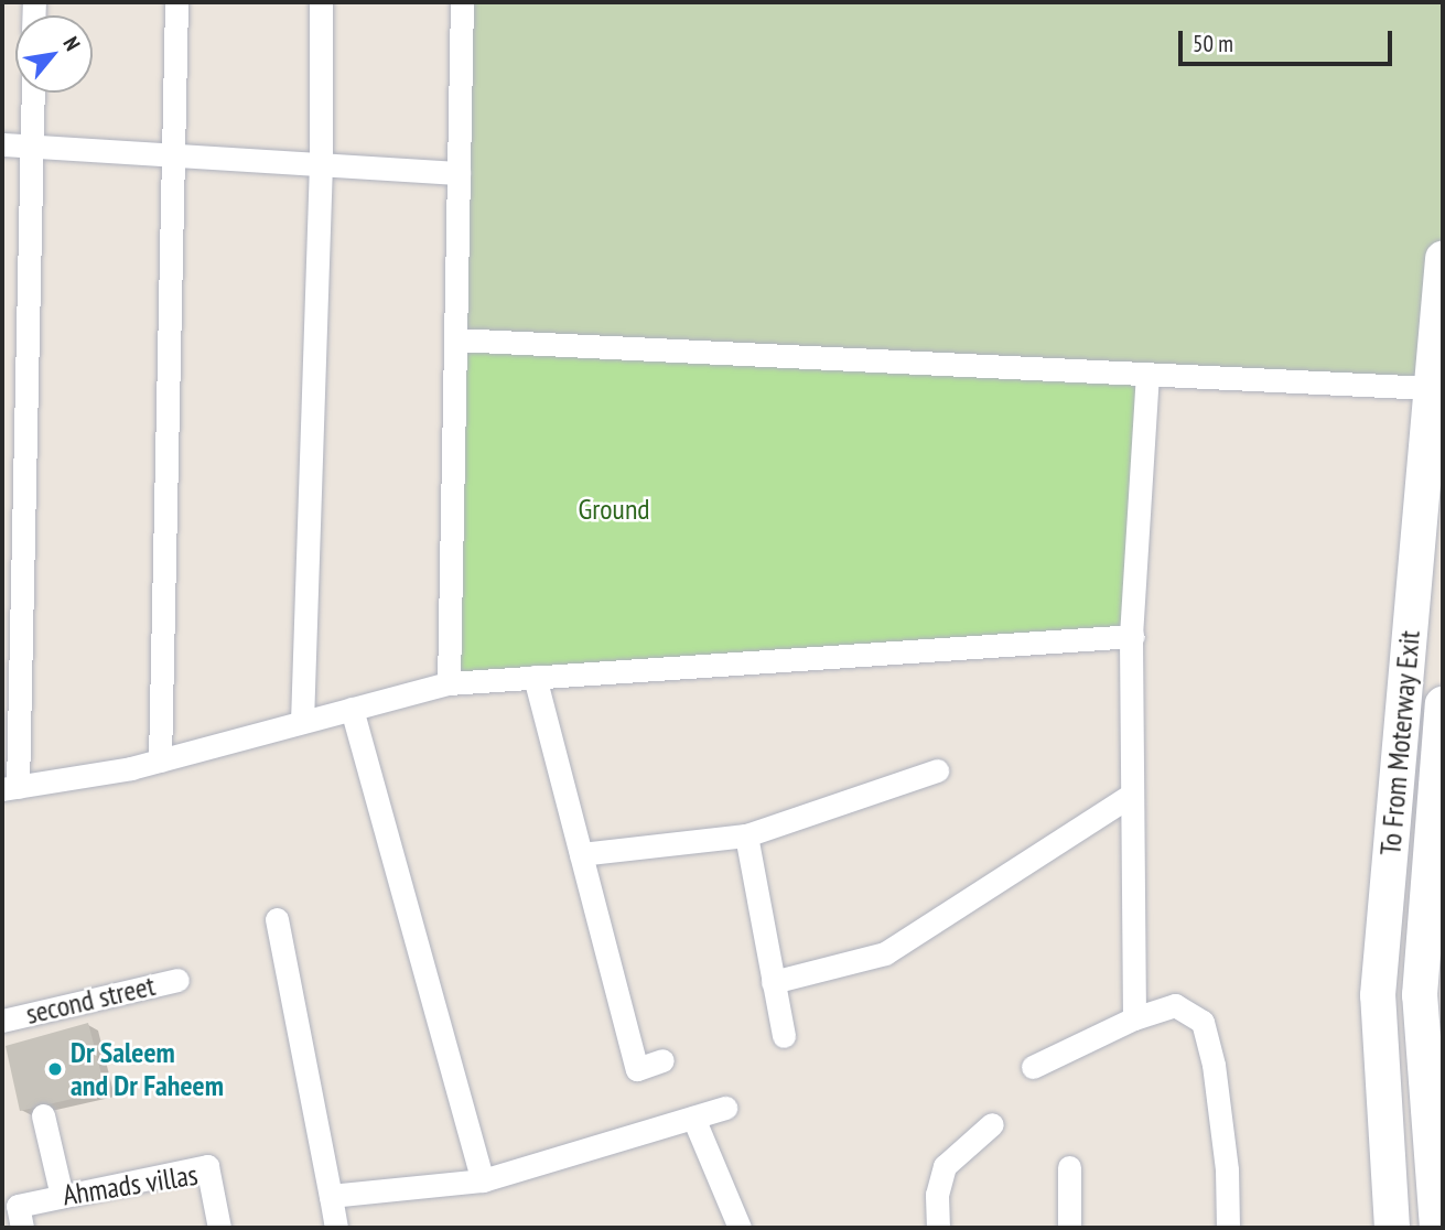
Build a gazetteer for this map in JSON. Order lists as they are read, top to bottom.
{
  "streets": {
    "main road": ["To From Moterway Exit"],
    "street": ["second street", "Ahmads villas"]
  },
  "parks": ["Ground"],
  "places": ["Dr Saleem and Dr Faheem"],
  "scale_bar": "50 m",
  "north": "top right"
}
